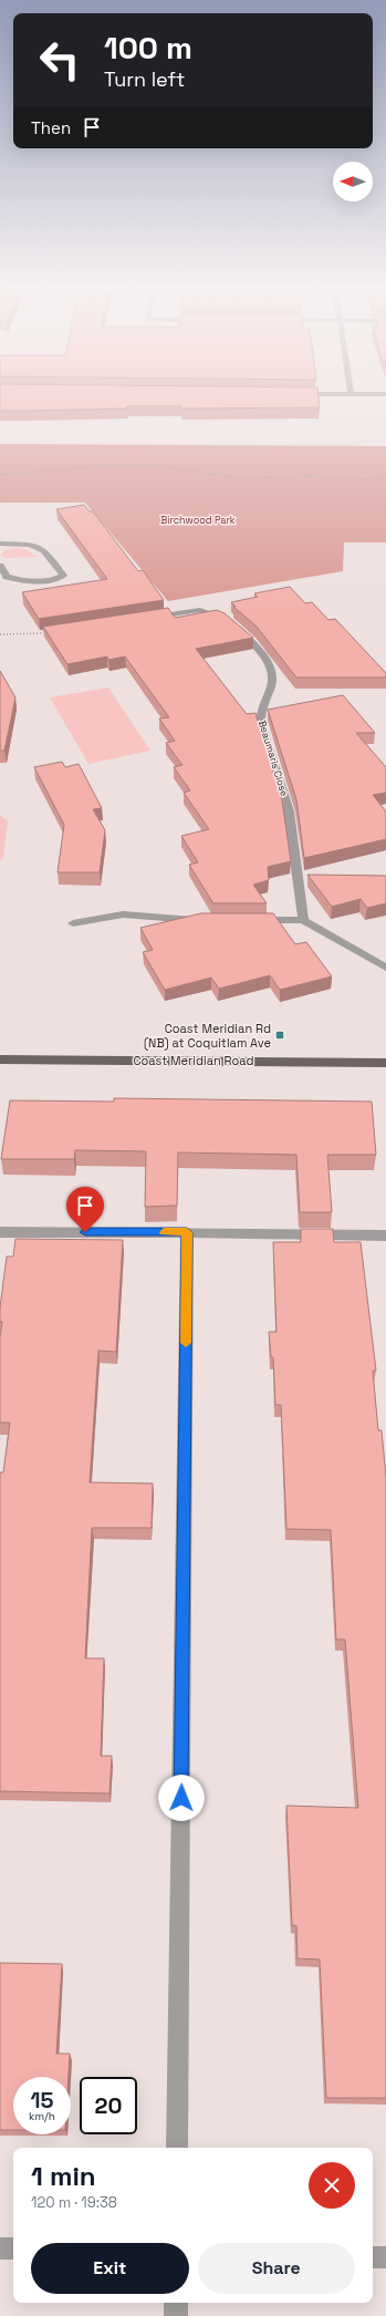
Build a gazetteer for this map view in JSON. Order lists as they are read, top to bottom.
{
  "streets": {
    "main road": ["Coast Meridian Road"],
    "street": ["Beaumaris Close"]
  },
  "parks": ["Birchwood Park"],
  "places": {
    "transit": ["Coast Meridian Rd (NB) at Coquitlam Ave"]
  },
  "north": "left",
  "page": {
    "turn": ["100 m", "Turn left"],
    "then": "Then",
    "speed": "15 km/h",
    "limit": "20",
    "heading": ["1 min", "120 m · 19:38"],
    "buttons": ["Exit", "Share"]
  }
}
